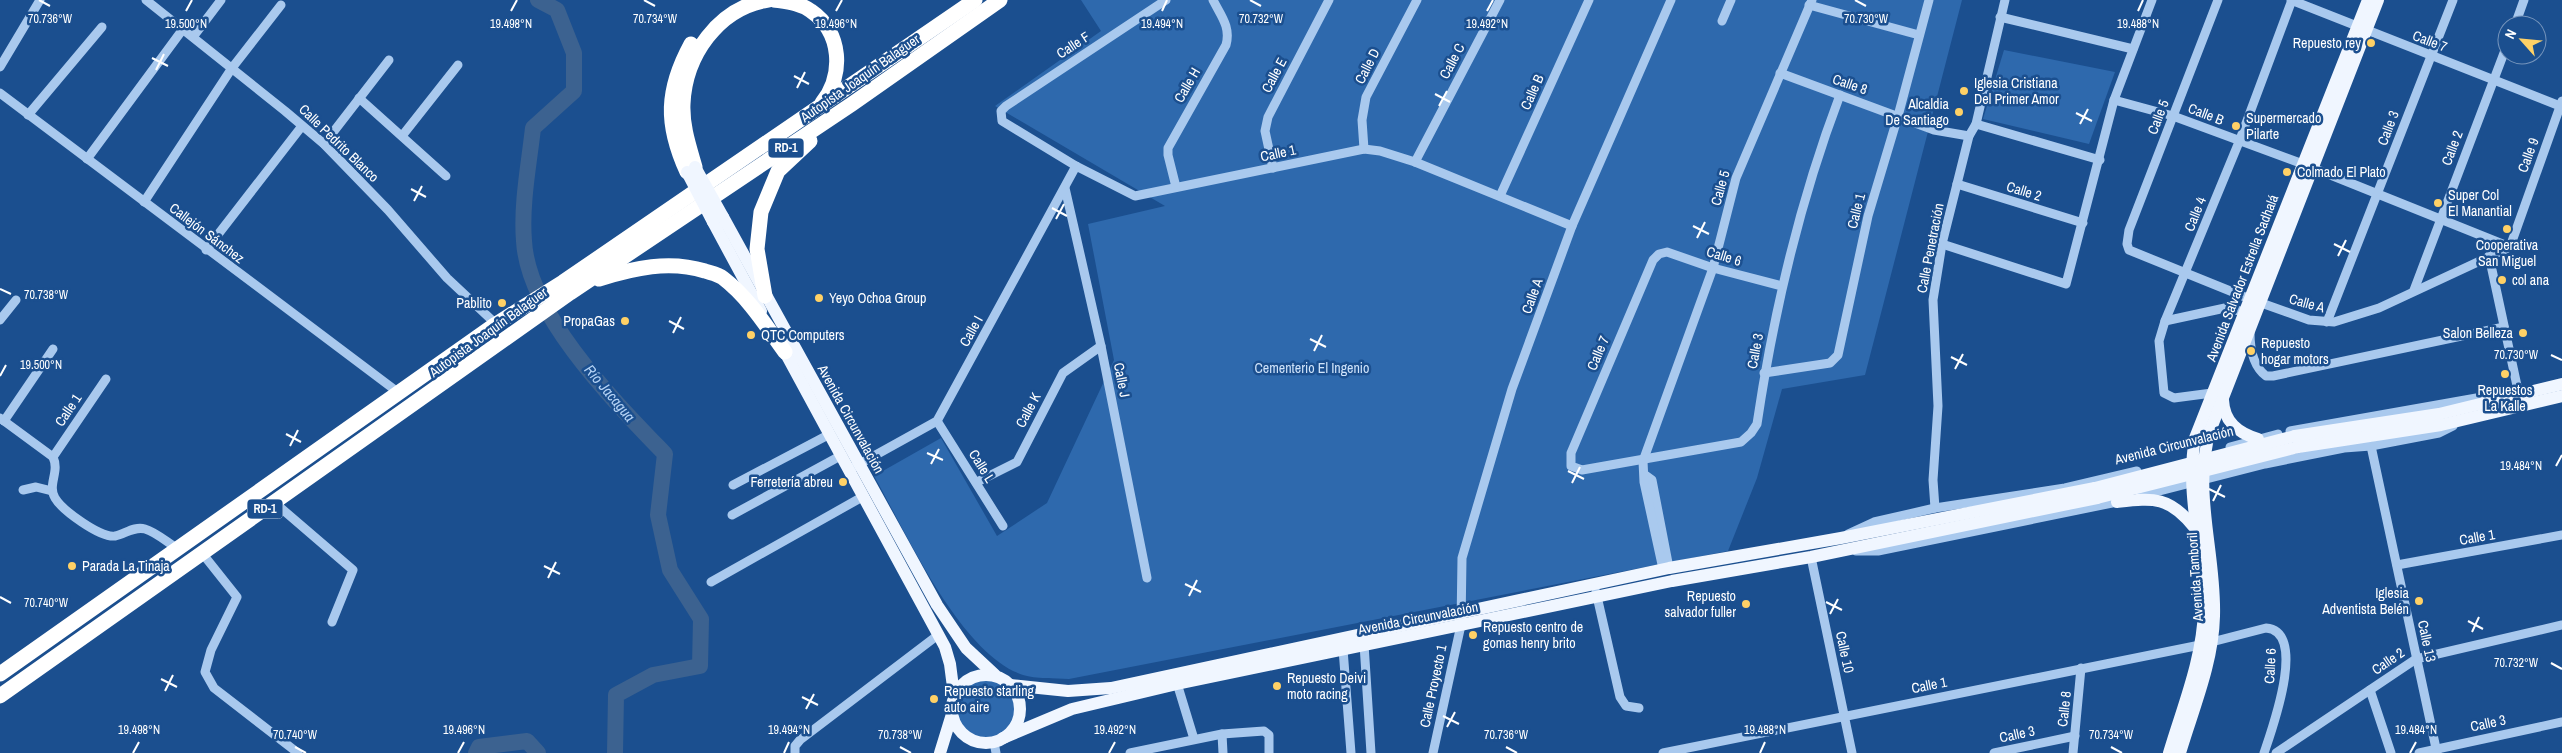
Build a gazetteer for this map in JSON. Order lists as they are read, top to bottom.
{
  "streets": {
    "highway": ["Autopista Joaquín Balaguer", "RD-1"],
    "main road": ["Avenida Salvador Estrella Sadhalá", "Avenida Circunvalación", "Avenida Tamboril"],
    "street": [
      "Calle 7",
      "Calle F",
      "Calle C",
      "Calle D",
      "Calle E",
      "Calle 8",
      "Calle H",
      "Calle B",
      "Calle 5",
      "Calle 3",
      "Calle Pedrito Blanco",
      "Calle 2",
      "Calle 1",
      "Calle 9",
      "Calle 4",
      "Callejón Sánchez",
      "Calle Penetración",
      "Calle 6",
      "Calle A",
      "Calle I",
      "Calle J",
      "Calle K",
      "Calle L",
      "Calle 13",
      "Calle 10",
      "Calle Proyecto 1"
    ]
  },
  "crossings": [
    ["Calle 7", "Calle 3"],
    ["Calle 7", "Calle 2"],
    ["Calle 7", "Calle 9"],
    ["Calle 7", "Calle 4"],
    ["Calle 7", "Calle 6"],
    ["Calle 7", "Avenida Salvador Estrella Sadhalá"],
    ["Calle F", "Calle 1"],
    ["Calle C", "Calle 1"],
    ["Calle D", "Calle 1"],
    ["Calle E", "Calle 1"],
    ["Autopista Joaquín Balaguer", "Calle Pedrito Blanco"],
    ["Autopista Joaquín Balaguer", "Callejón Sánchez"],
    ["Calle 8", "Calle 5"],
    ["Calle 8", "Calle 3"],
    ["Calle 8", "Calle 1"],
    ["Calle 8", "Calle Penetración"],
    ["Calle H", "Calle 1"],
    ["Calle B", "Calle 5"],
    ["Calle B", "Calle 3"],
    ["Calle B", "Calle 2"],
    ["Calle B", "Calle 1"],
    ["Calle B", "Calle 9"],
    ["Calle B", "Calle 4"],
    ["Calle B", "Avenida Salvador Estrella Sadhalá"],
    ["Calle B", "Calle A"],
    ["Calle 5", "Calle 3"],
    ["Calle 5", "Calle 6"],
    ["Calle 5", "Calle A"],
    ["Calle 3", "Calle 1"],
    ["Calle 3", "Calle 6"],
    ["Calle 3", "Calle A"],
    ["Calle 3", "Calle 13"],
    ["Calle 2", "Calle Penetración"],
    ["Calle 2", "Calle A"],
    ["Calle 2", "Calle 13"],
    ["Calle 1", "Calle 6"],
    ["Calle 1", "Calle A"],
    ["Calle 1", "Calle I"],
    ["Calle 1", "Avenida Tamboril"],
    ["Calle 1", "Calle 13"],
    ["Calle 1", "Calle 10"],
    ["Calle 9", "Calle A"],
    ["Calle 4", "Avenida Salvador Estrella Sadhalá"],
    ["Calle 4", "Calle A"],
    ["Calle Penetración", "Avenida Circunvalación"],
    ["Calle 6", "Avenida Tamboril"],
    ["Avenida Salvador Estrella Sadhalá", "Calle A"],
    ["Avenida Salvador Estrella Sadhalá", "Avenida Circunvalación"],
    ["Avenida Salvador Estrella Sadhalá", "Avenida Tamboril"],
    ["Calle A", "Avenida Circunvalación"],
    ["Calle A", "Calle Proyecto 1"],
    ["Calle I", "Calle J"],
    ["Calle I", "Calle L"],
    ["Calle J", "Calle K"],
    ["Calle K", "Calle L"],
    ["Avenida Circunvalación", "Avenida Tamboril"],
    ["Avenida Circunvalación", "Calle 13"],
    ["Avenida Circunvalación", "Calle 10"],
    ["Avenida Circunvalación", "Calle Proyecto 1"]
  ],
  "water": ["Río Jacagua"],
  "parks": ["Cementerio El Ingenio"],
  "places": [
    "Repuesto rey",
    "Iglesia Cristiana Del Primer Amor",
    "Alcaldia De Santiago",
    "Supermercado Pilarte",
    "Colmado El Plato",
    "Super Col El Manantial",
    "Cooperativa San Miguel",
    "col ana",
    "Yeyo Ochoa Group",
    "Pablito",
    "PropaGas",
    "Salon Belleza",
    "QTC Computers",
    "Repuesto hogar motors",
    "Repuestos La Kalle",
    "Ferretería abreu",
    "Parada La Tinaja",
    "Iglesia Adventista Belén",
    "Repuesto salvador fuller",
    "Repuesto centro de gomas henry brito",
    "Repuesto Deivi moto racing",
    "Repuesto starling auto aire"
  ],
  "north": "top left",
  "coordinates": [
    "70.736°W",
    "70.732°W",
    "70.730°W",
    "70.734°W",
    "19.500°N",
    "19.498°N",
    "19.496°N",
    "19.494°N",
    "19.492°N",
    "19.488°N",
    "70.738°W",
    "19.484°N",
    "70.740°W"
  ]
}
